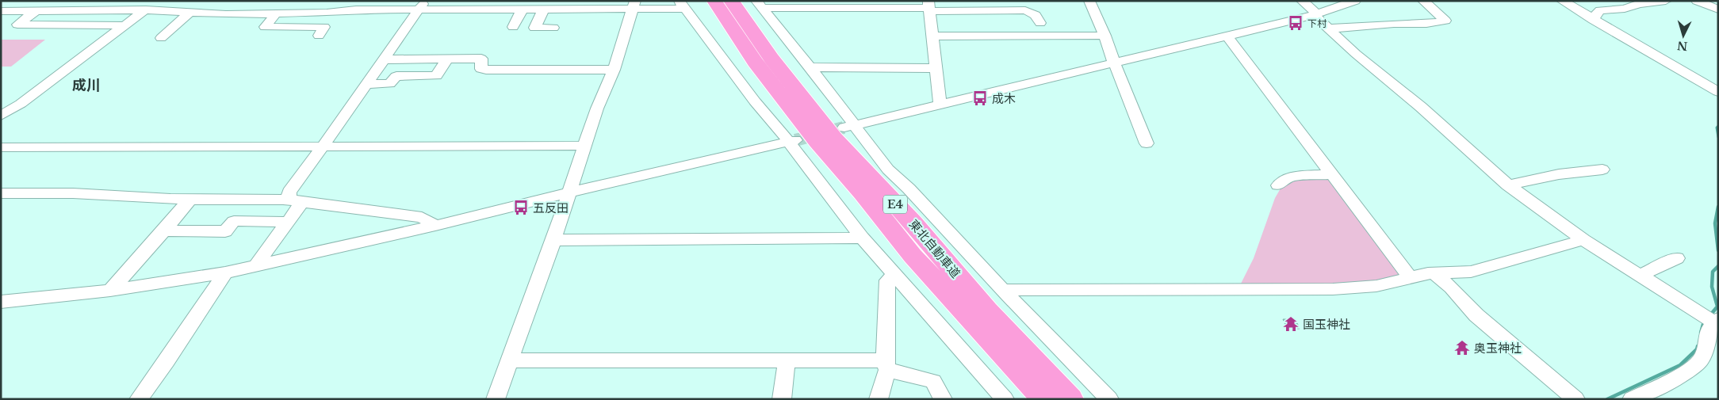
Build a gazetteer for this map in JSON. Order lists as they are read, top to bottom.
{
  "streets": {
    "highway": ["E4", "東北自動車道"]
  },
  "districts": ["成川"],
  "places": {
    "bus stop": ["下村", "成木", "五反田"],
    "temple": ["国玉神社", "奥玉神社"]
  },
  "north": "bottom"
}
